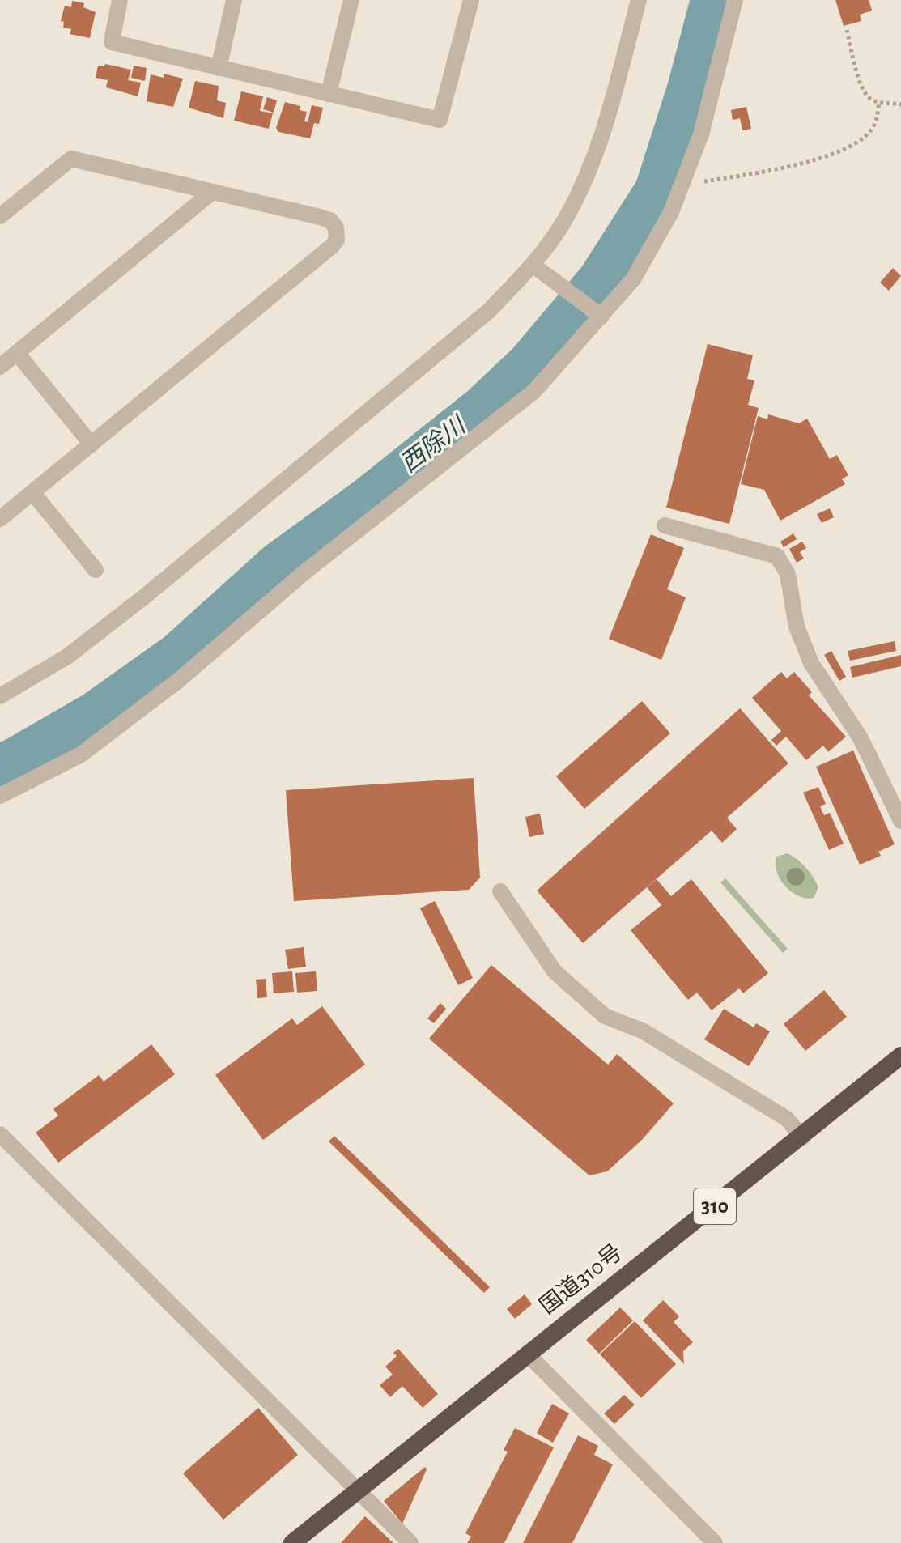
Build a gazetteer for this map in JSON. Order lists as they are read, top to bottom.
{
  "streets": {
    "highway": ["310", "国道310号"]
  },
  "water": ["西除川"]
}
